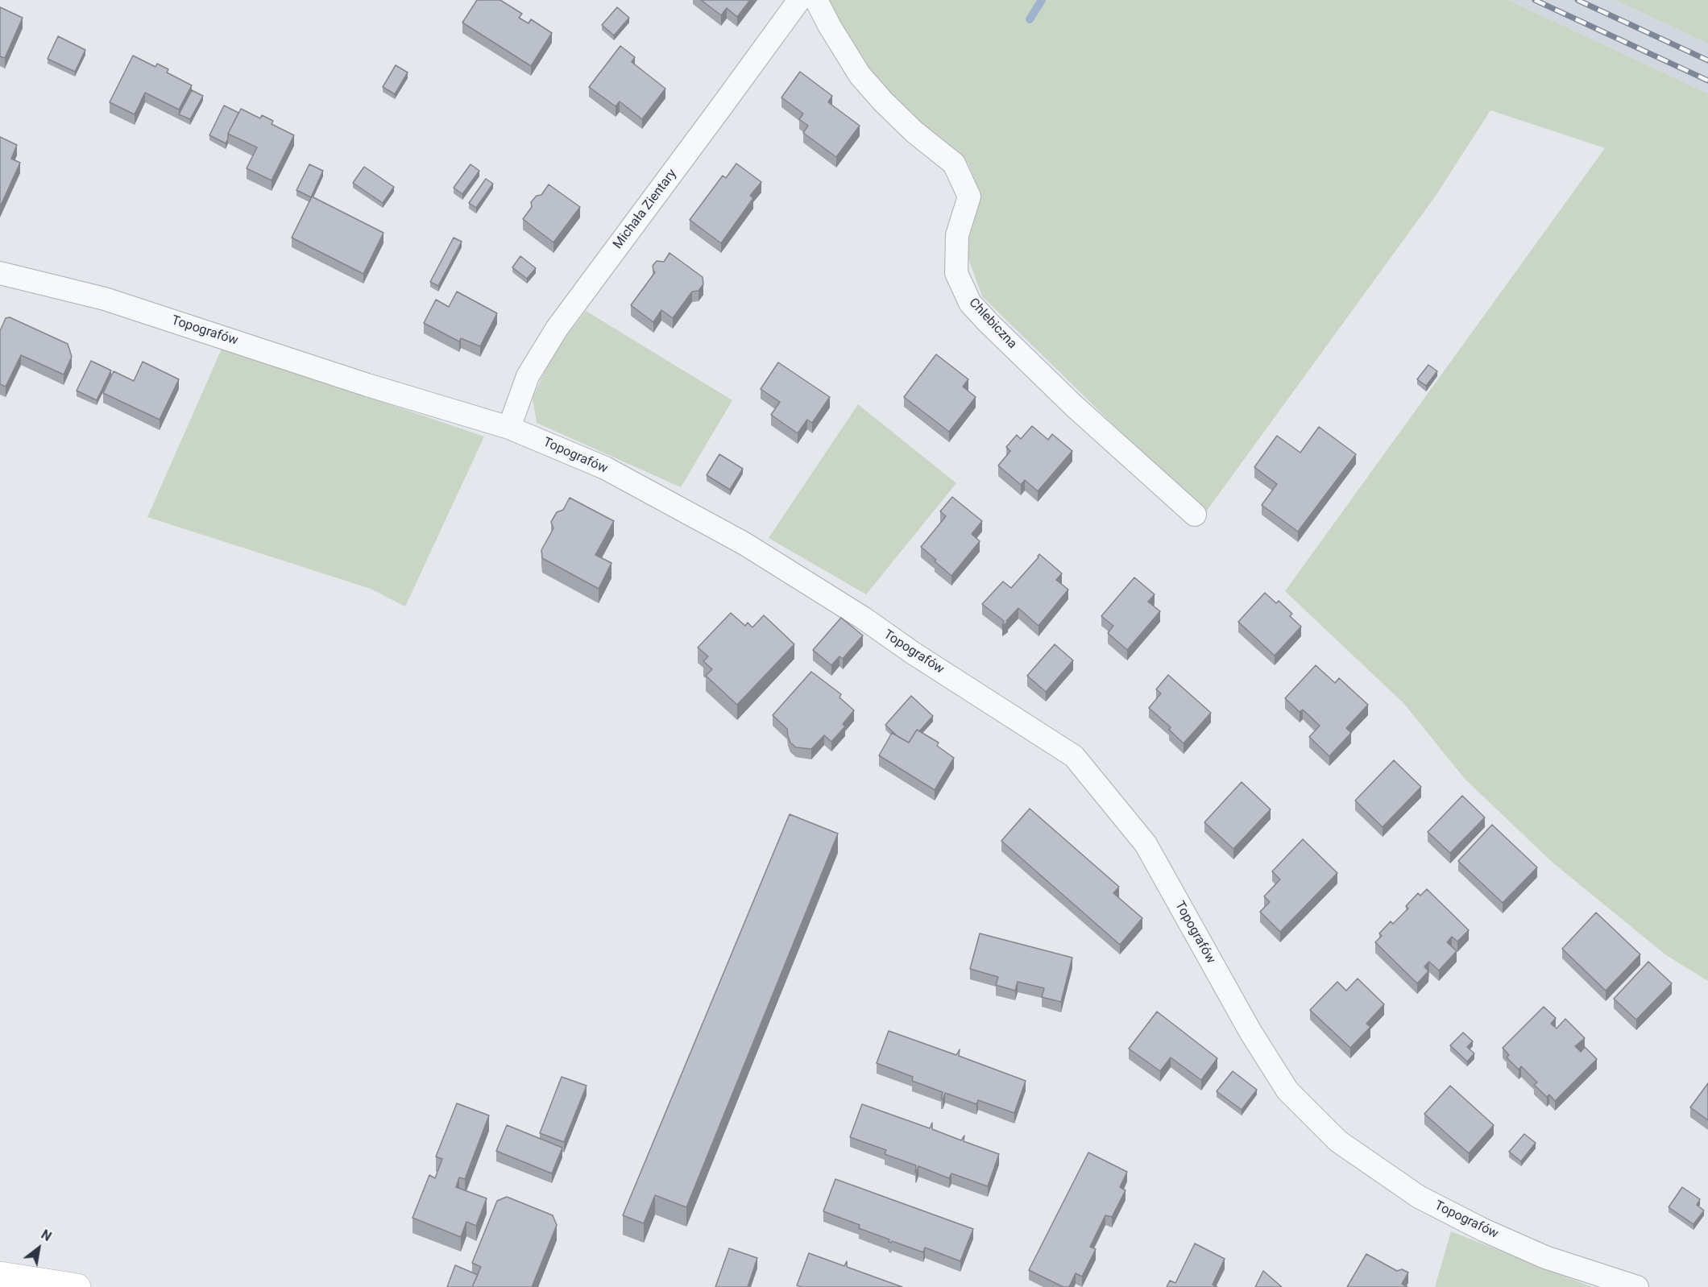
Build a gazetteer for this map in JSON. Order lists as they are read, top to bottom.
{
  "streets": {
    "street": ["Michała Zientary", "Chlebiczna", "Topografów"]
  },
  "crossings": [
    ["Michała Zientary", "Topografów"]
  ],
  "north": "top right"
}
